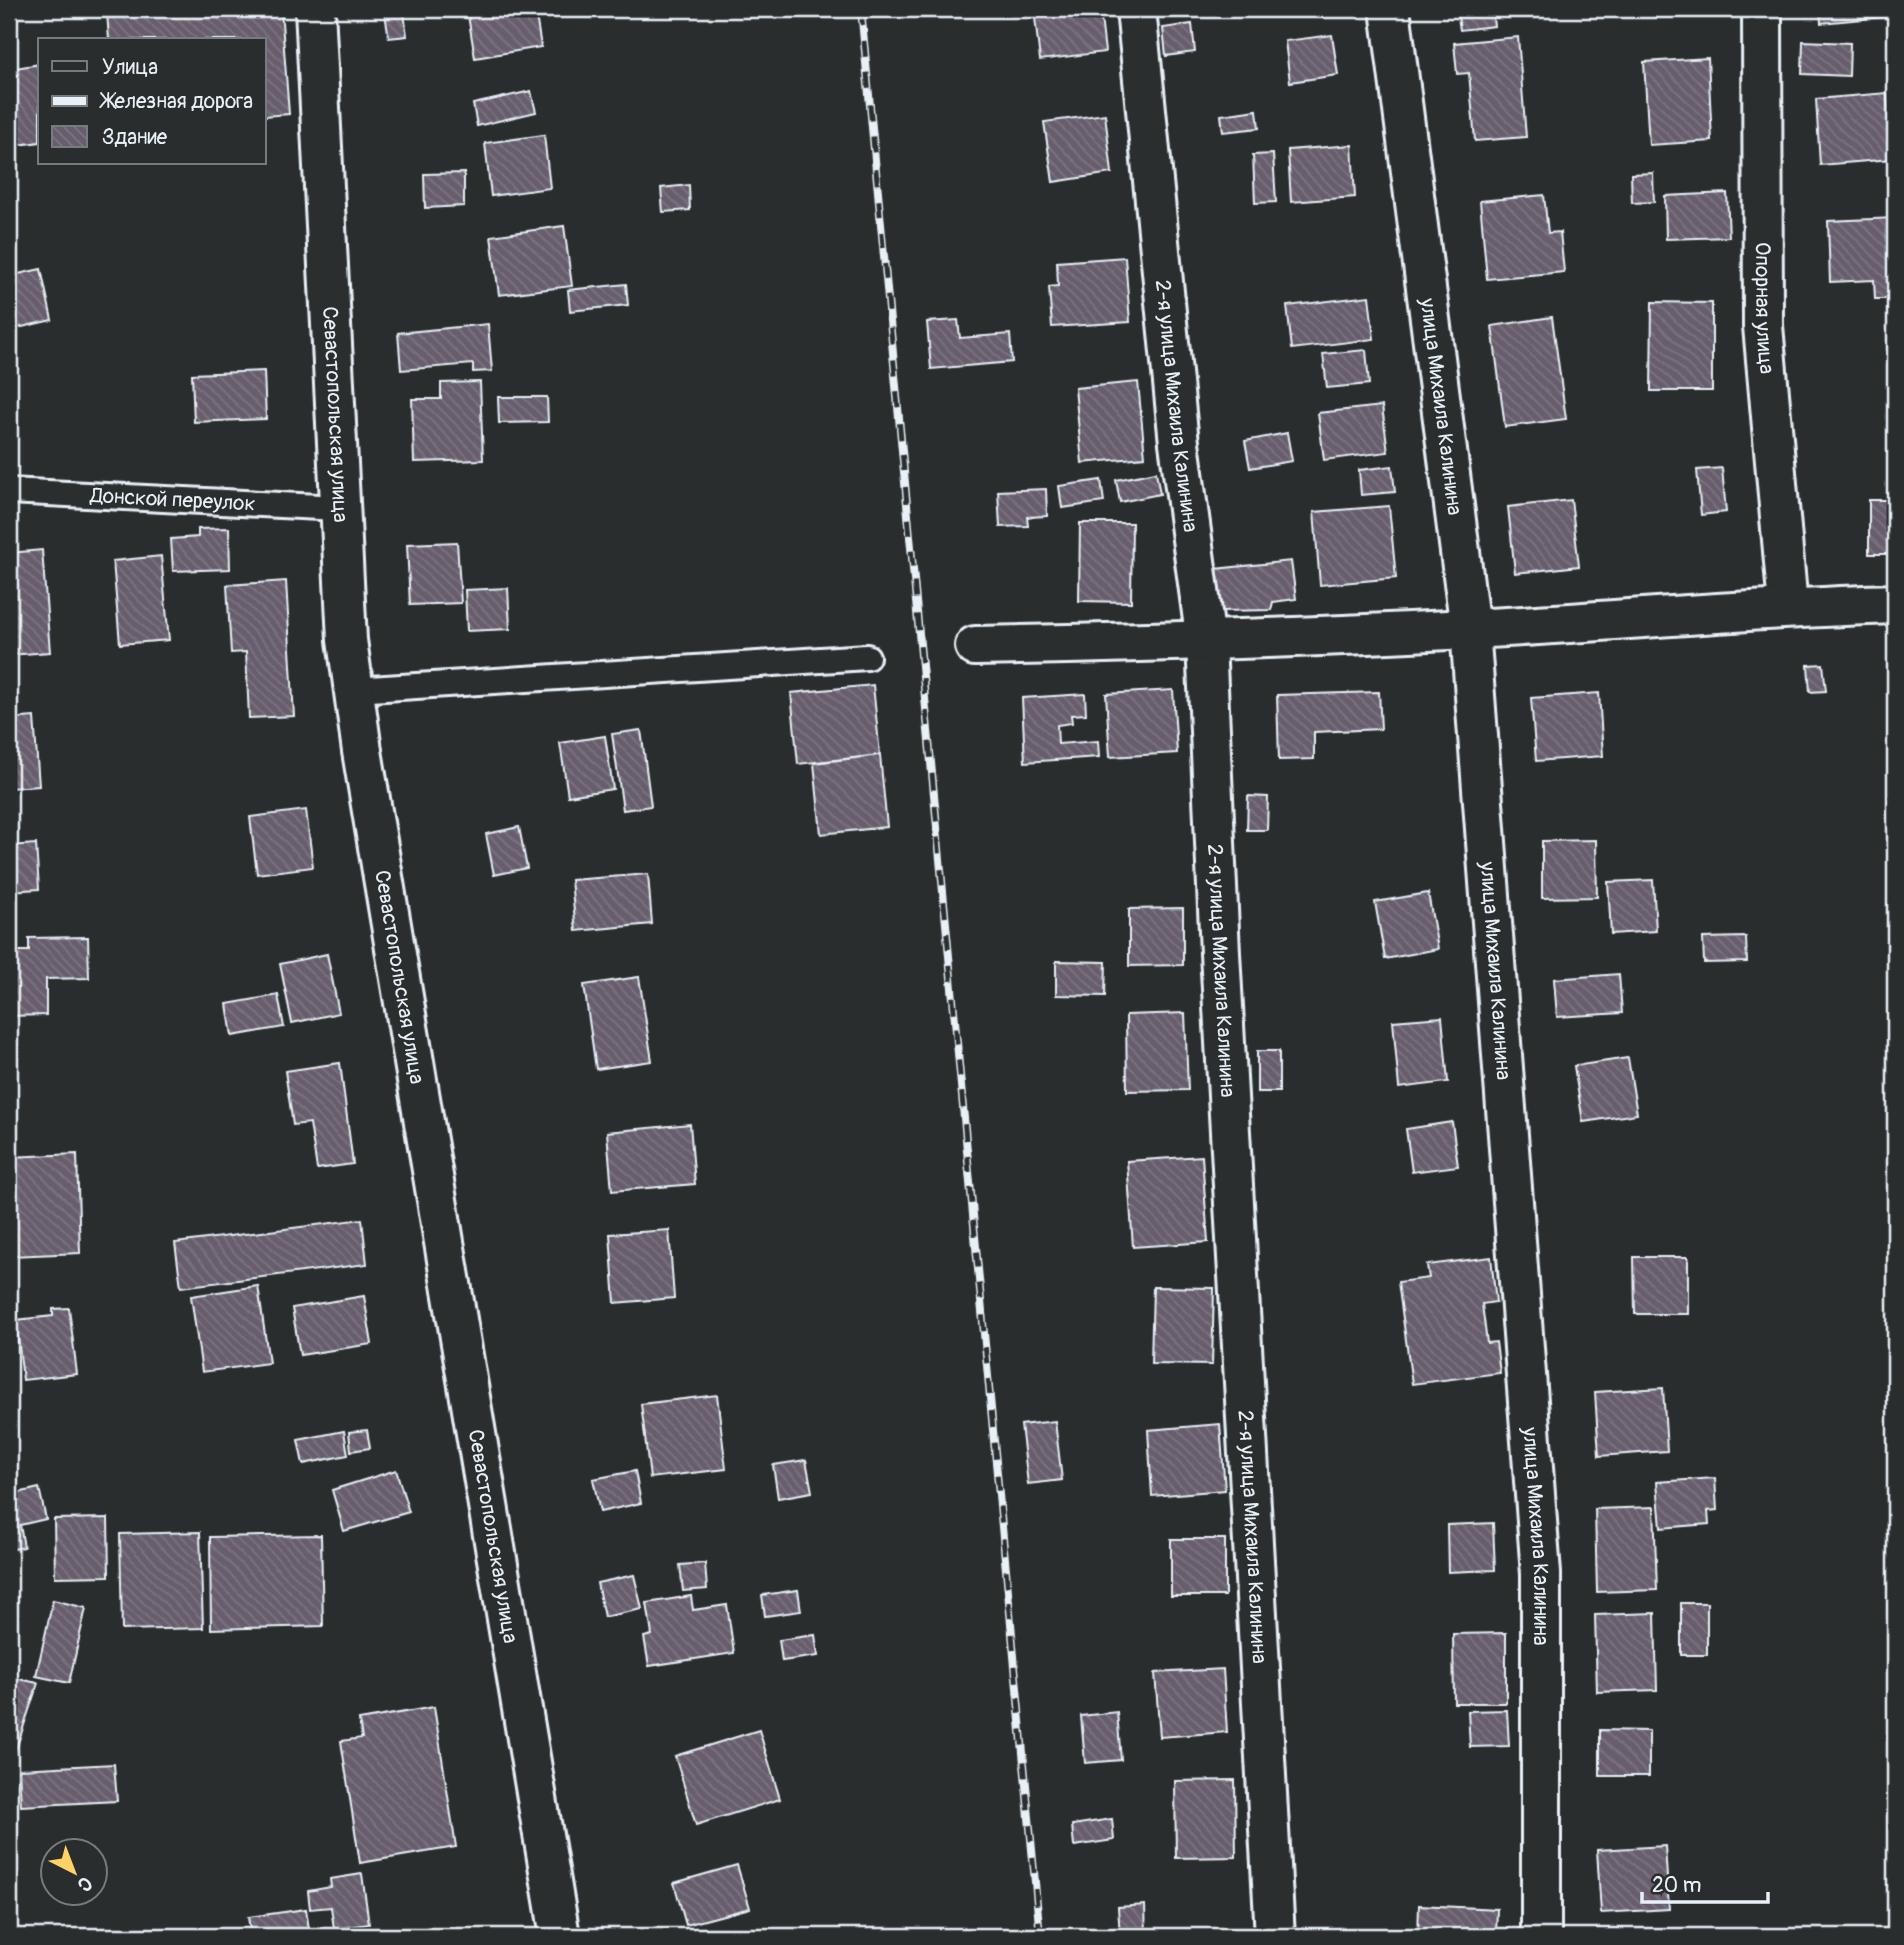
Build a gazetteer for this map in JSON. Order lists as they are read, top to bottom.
{
  "streets": {
    "street": [
      "Опорная улица",
      "2-я улица Михаила Калинина",
      "улица Михаила Калинина",
      "Севастопольская улица"
    ],
    "lane": ["Донской переулок"]
  },
  "crossings": [
    ["Севастопольская улица", "Донской переулок"]
  ],
  "legend": ["Улица", "Железная дорога", "Здание"],
  "scale_bar": "20 m",
  "north": "bottom right"
}
